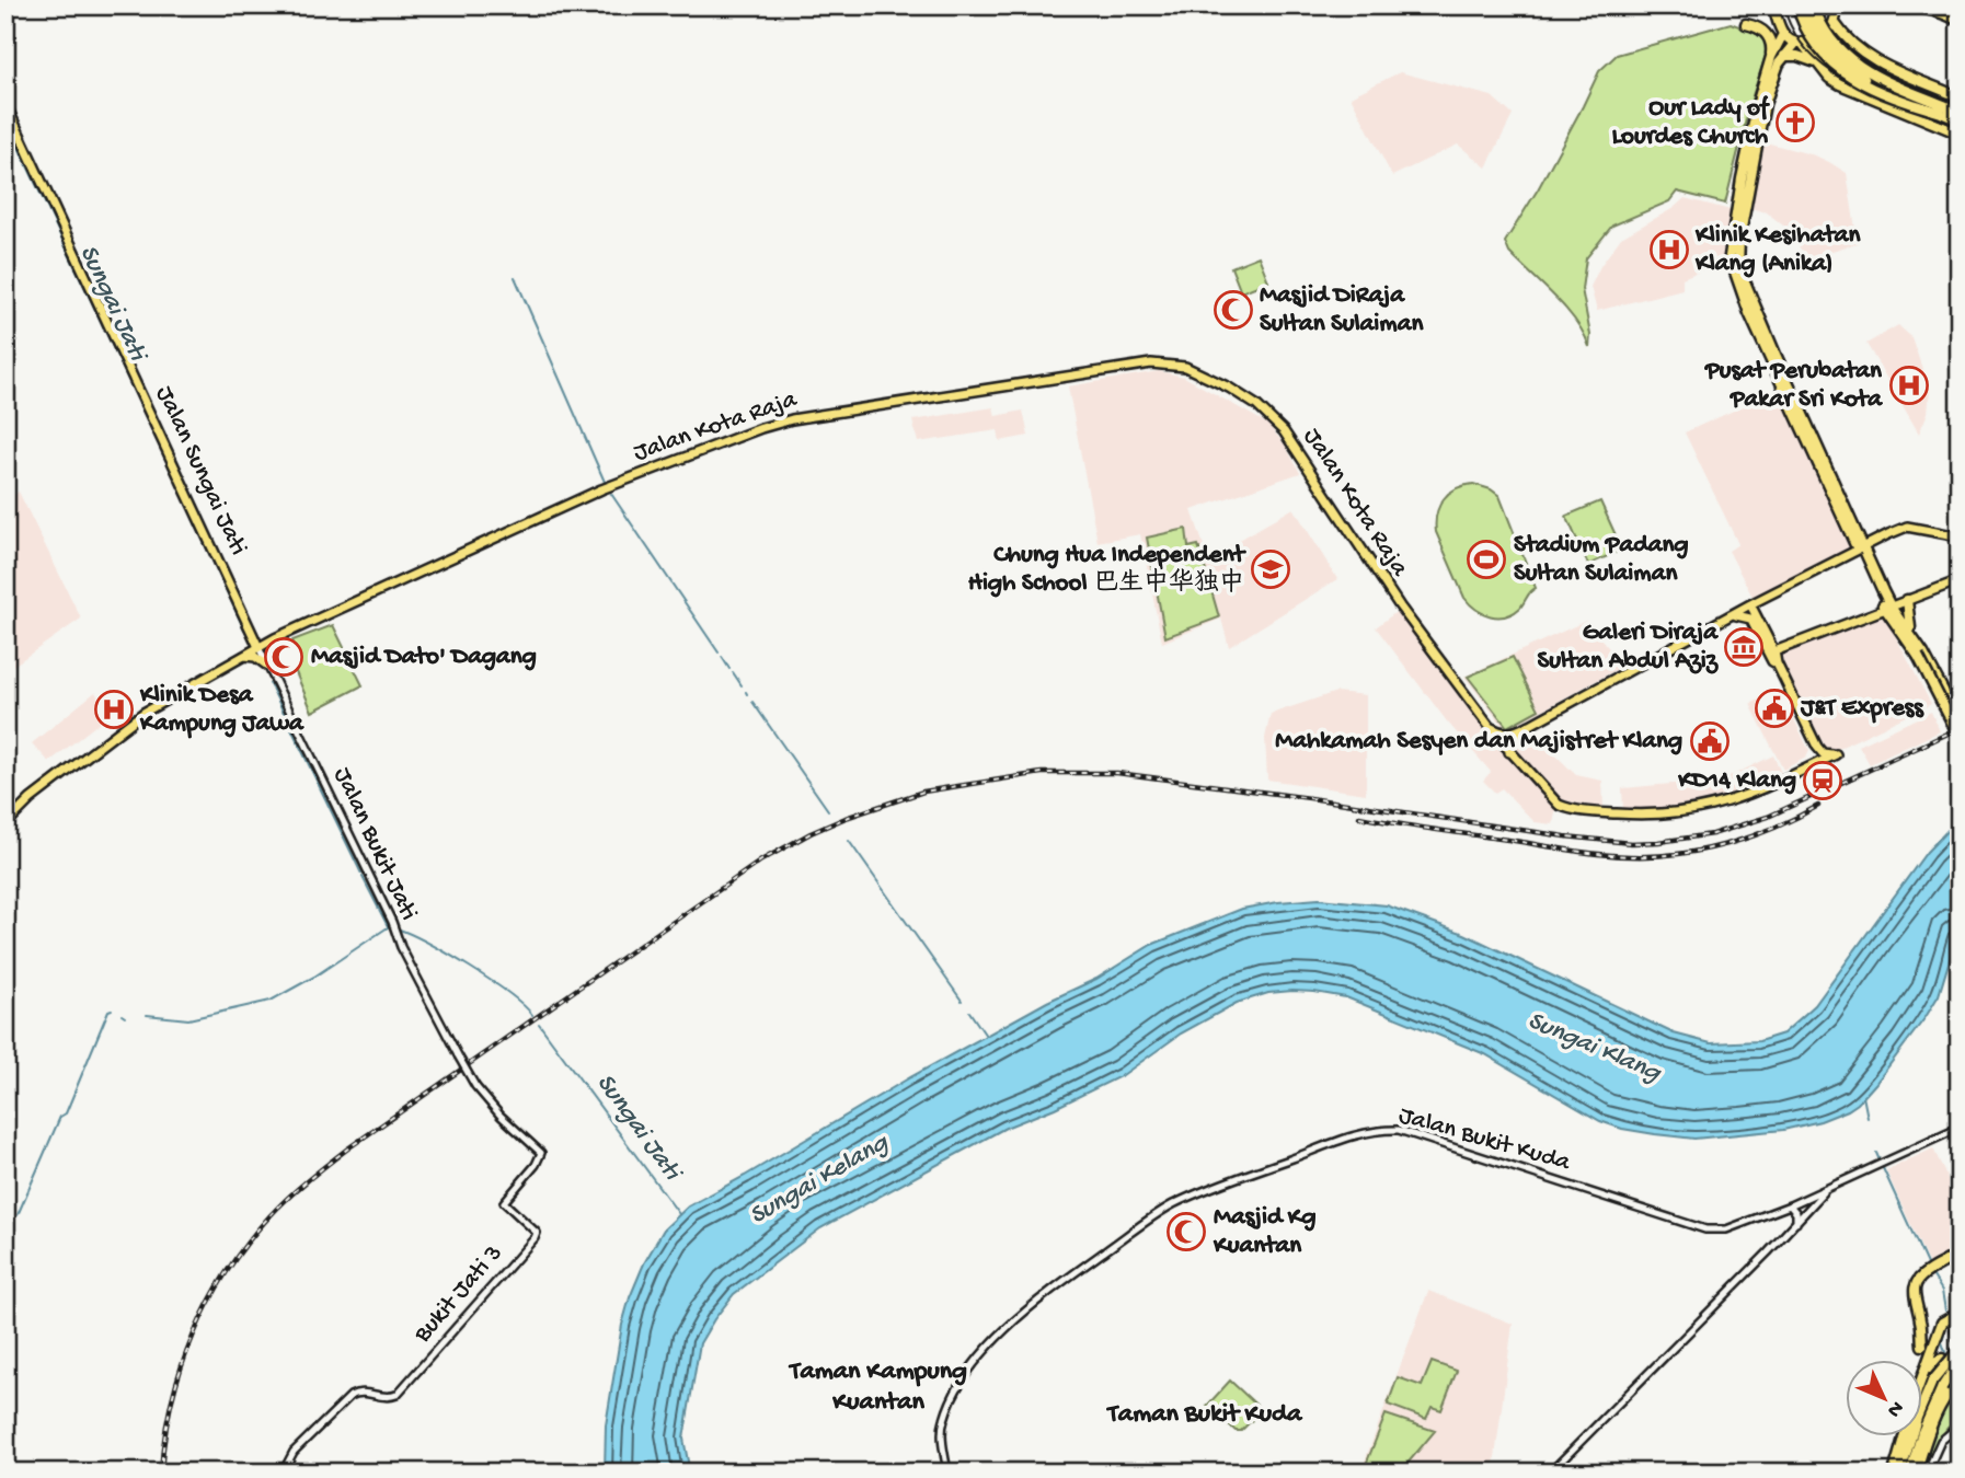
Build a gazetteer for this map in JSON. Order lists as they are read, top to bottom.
{
  "streets": {
    "main road": ["Jalan Kota Raja", "Jalan Sungai Jati"],
    "street": ["Jalan Bukit Jati", "Jalan Bukit Kuda", "Bukit Jati 3"]
  },
  "crossings": [
    ["Jalan Kota Raja", "Jalan Sungai Jati"],
    ["Jalan Kota Raja", "Jalan Bukit Jati"],
    ["Jalan Sungai Jati", "Jalan Bukit Jati"],
    ["Jalan Bukit Jati", "Bukit Jati 3"]
  ],
  "districts": ["Taman Kampung Kuantan", "Taman Bukit Kuda"],
  "water": ["Sungai Jati", "Sungai Klang", "Sungai Kelang"],
  "places": {
    "church": ["Our Lady of Lourdes Church"],
    "hospital": ["Klinik Kesihatan Klang (Anika)", "Pusat Perubatan Pakar Sri Kota", "Klinik Desa Kampung Jawa"],
    "mosque": ["Masjid DiRaja Sultan Sulaiman", "Masjid Dato' Dagang", "Masjid Kg Kuantan"],
    "sports": ["Stadium Padang Sultan Sulaiman"],
    "school or university": ["Chung Hua Independent High School 巴生中华独中"],
    "museum": ["Galeri Diraja Sultan Abdul Aziz"],
    "public building": ["J&T Express", "Mahkamah Sesyen dan Majistret Klang"],
    "station": ["KD14 Klang"]
  },
  "north": "bottom right"
}
